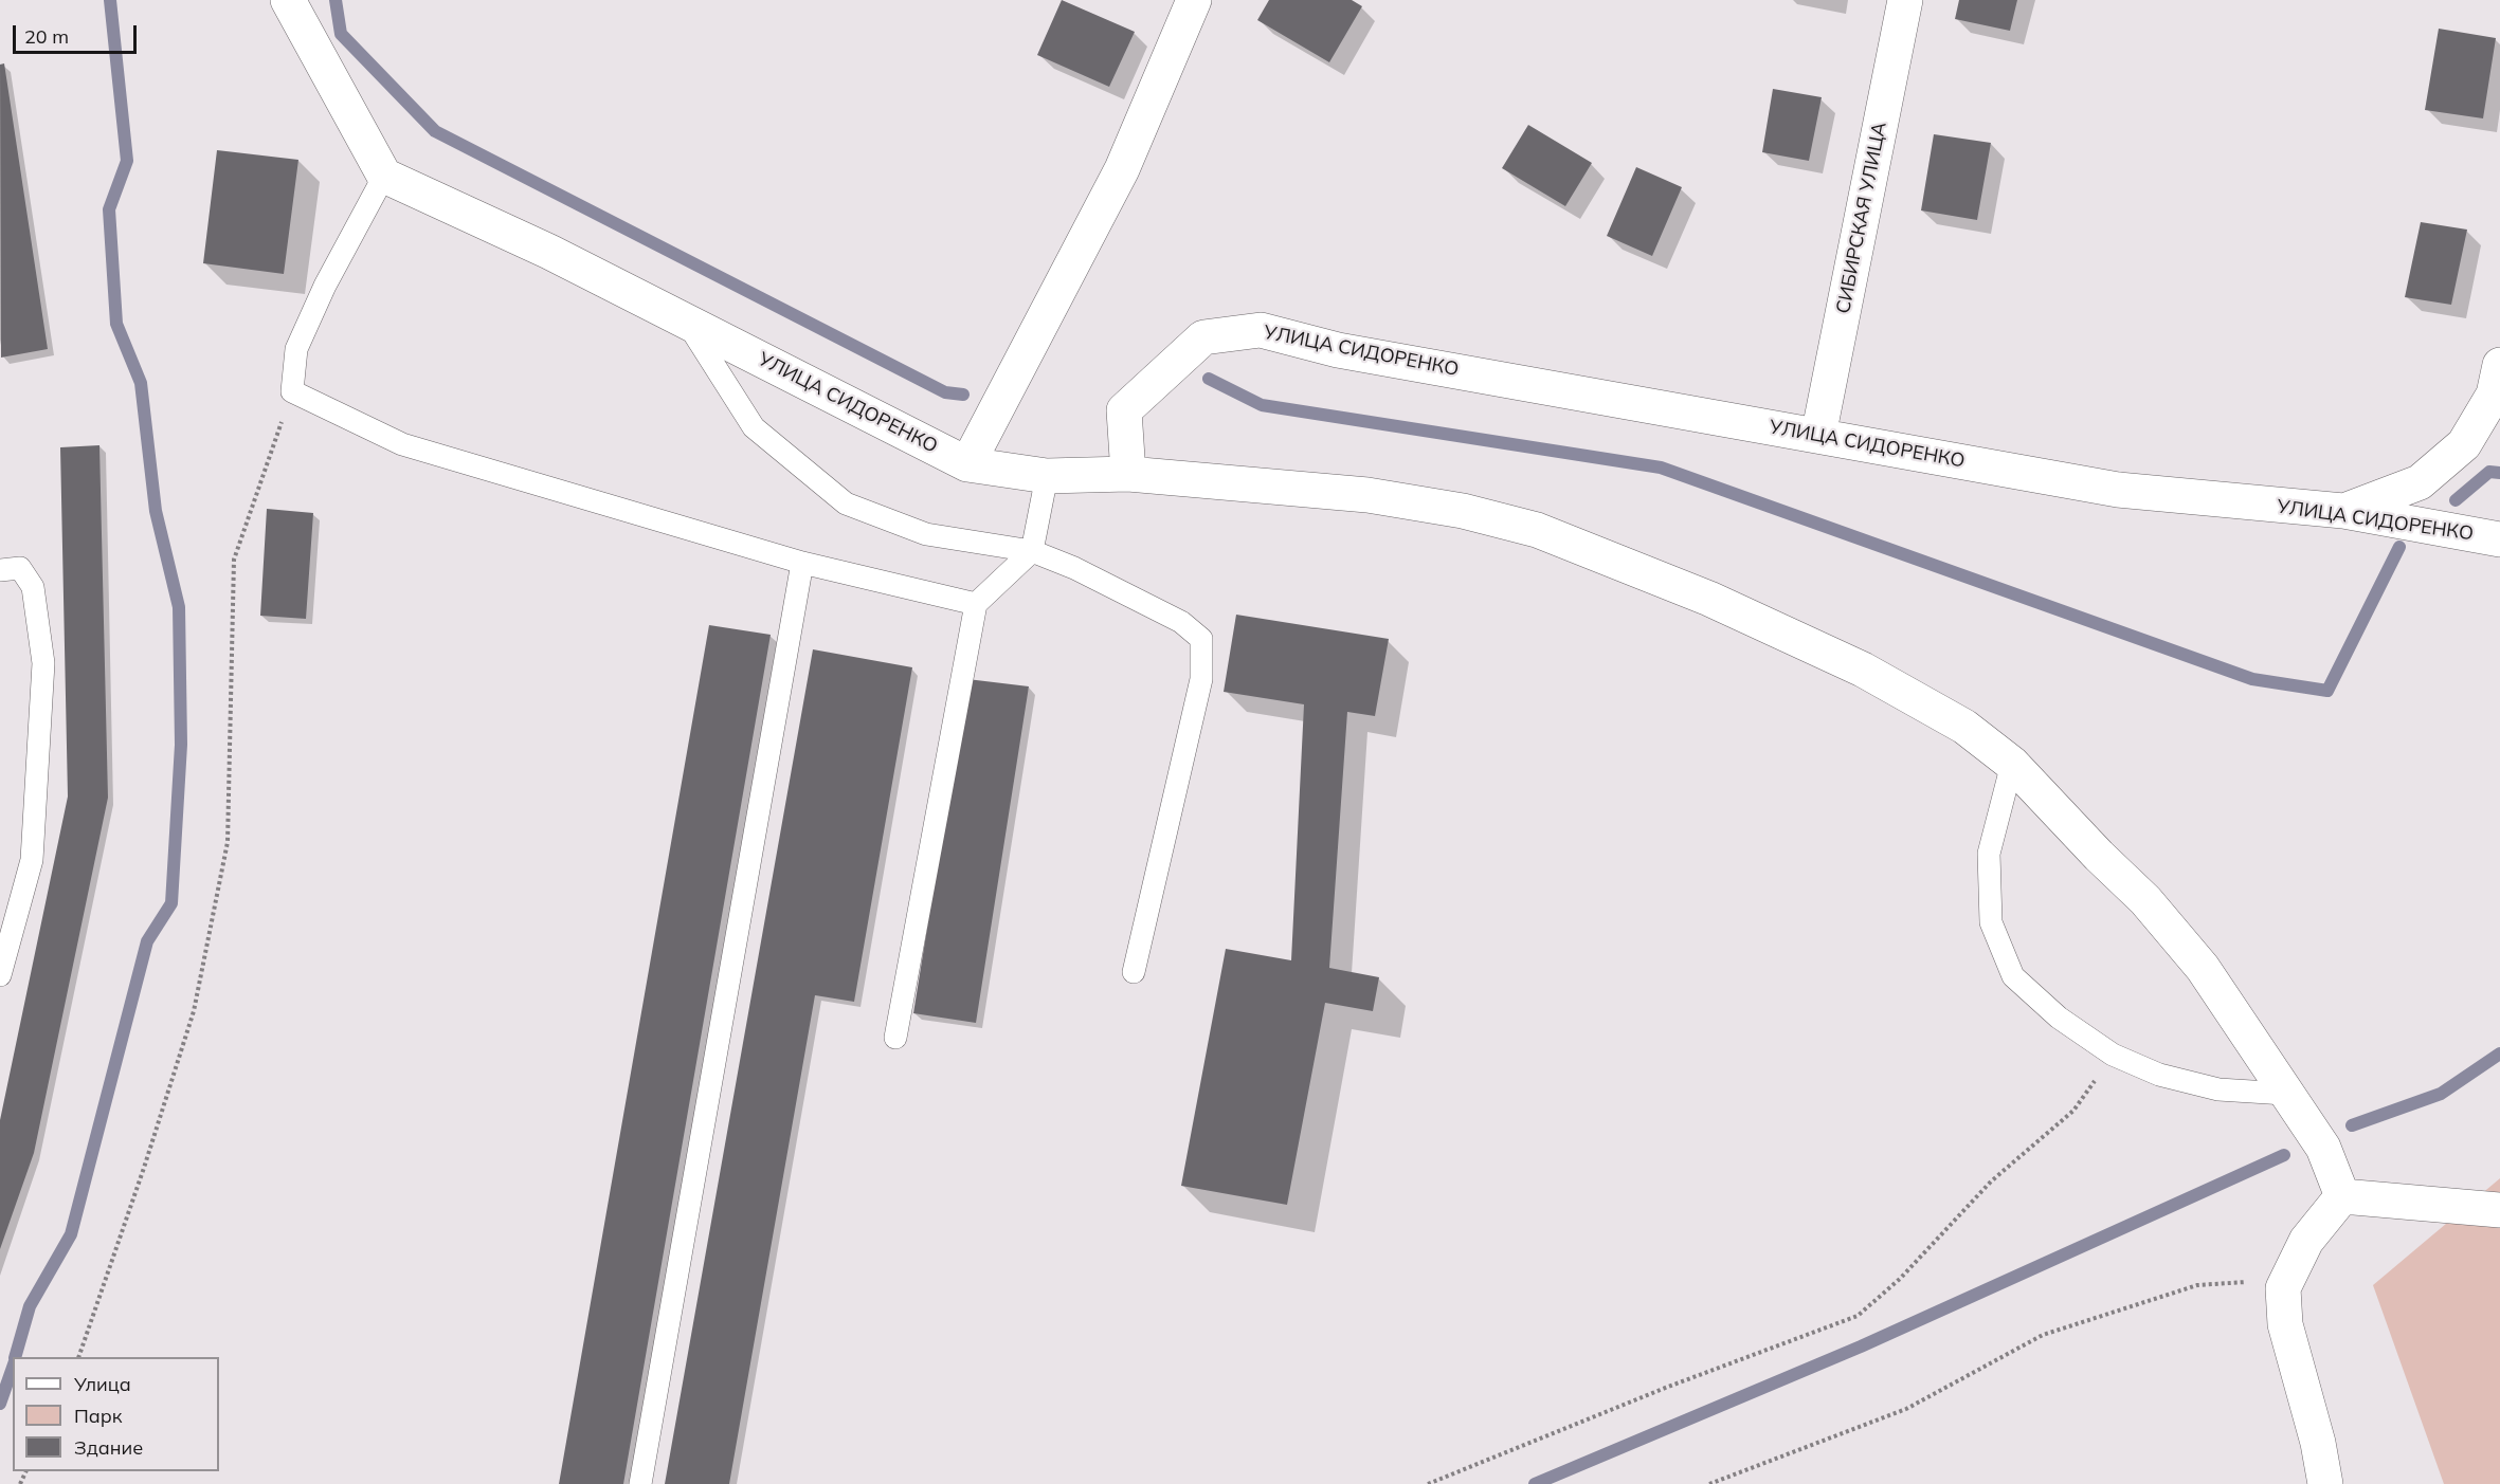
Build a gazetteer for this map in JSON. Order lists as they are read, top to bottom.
{
  "streets": {
    "street": ["СИБИРСКАЯ УЛИЦА", "УЛИЦА СИДОРЕНКО"]
  },
  "crossings": [
    ["СИБИРСКАЯ УЛИЦА", "УЛИЦА СИДОРЕНКО"]
  ],
  "legend": ["Улица", "Парк", "Здание"],
  "scale_bar": "20 m"
}
